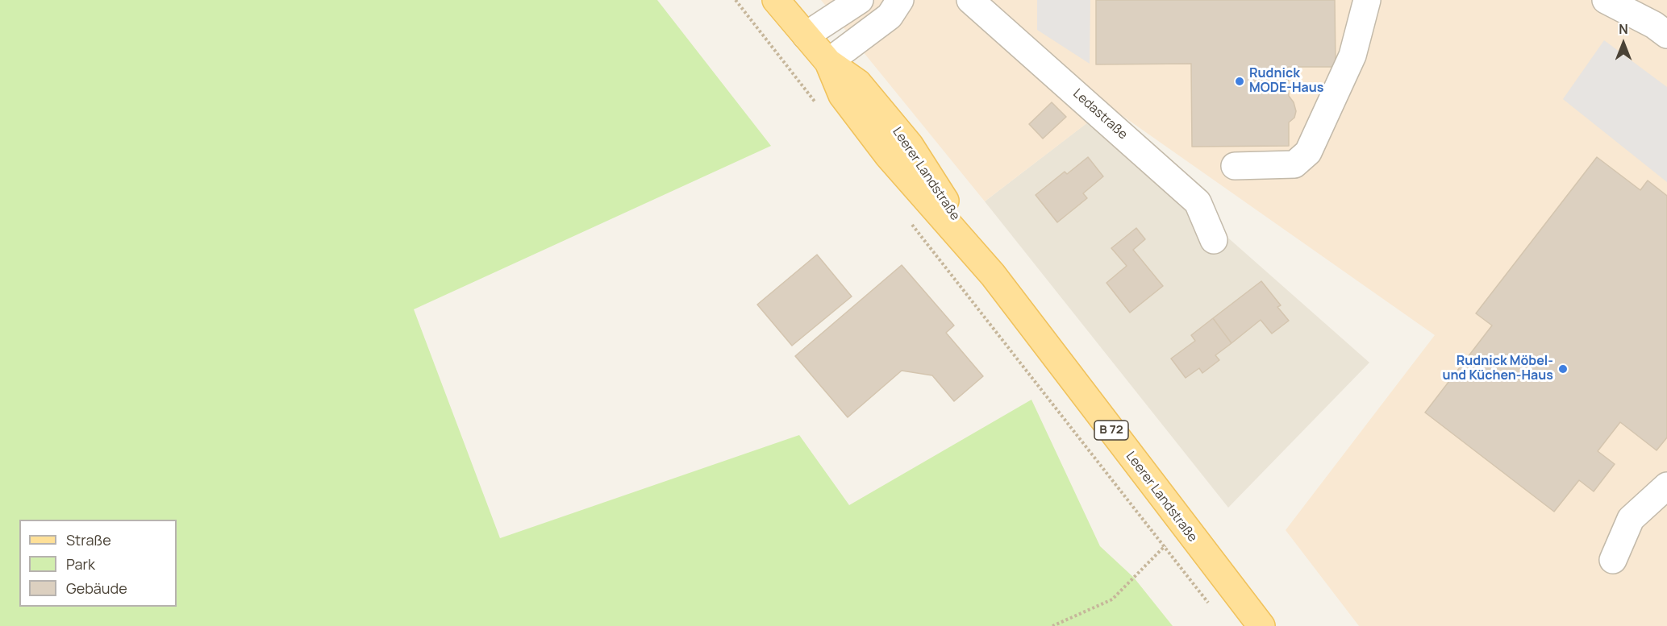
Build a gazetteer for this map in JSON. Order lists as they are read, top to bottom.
{
  "streets": {
    "main road": ["Leerer Landstraße", "B 72"],
    "street": ["Ledastraße"]
  },
  "places": ["Rudnick MODE-Haus", "Rudnick Möbel- und Küchen-Haus"],
  "legend": ["Straße", "Park", "Gebäude"],
  "north": "top"
}
